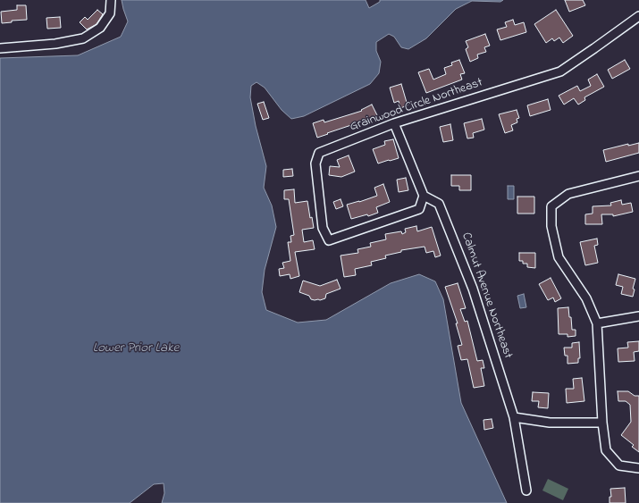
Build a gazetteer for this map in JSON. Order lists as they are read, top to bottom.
{
  "streets": {
    "street": ["Grainwood Circle Northeast", "Calmut Avenue Northeast"]
  },
  "crossings": [
    ["Grainwood Circle Northeast", "Calmut Avenue Northeast"]
  ],
  "water": ["Lower Prior Lake"]
}
